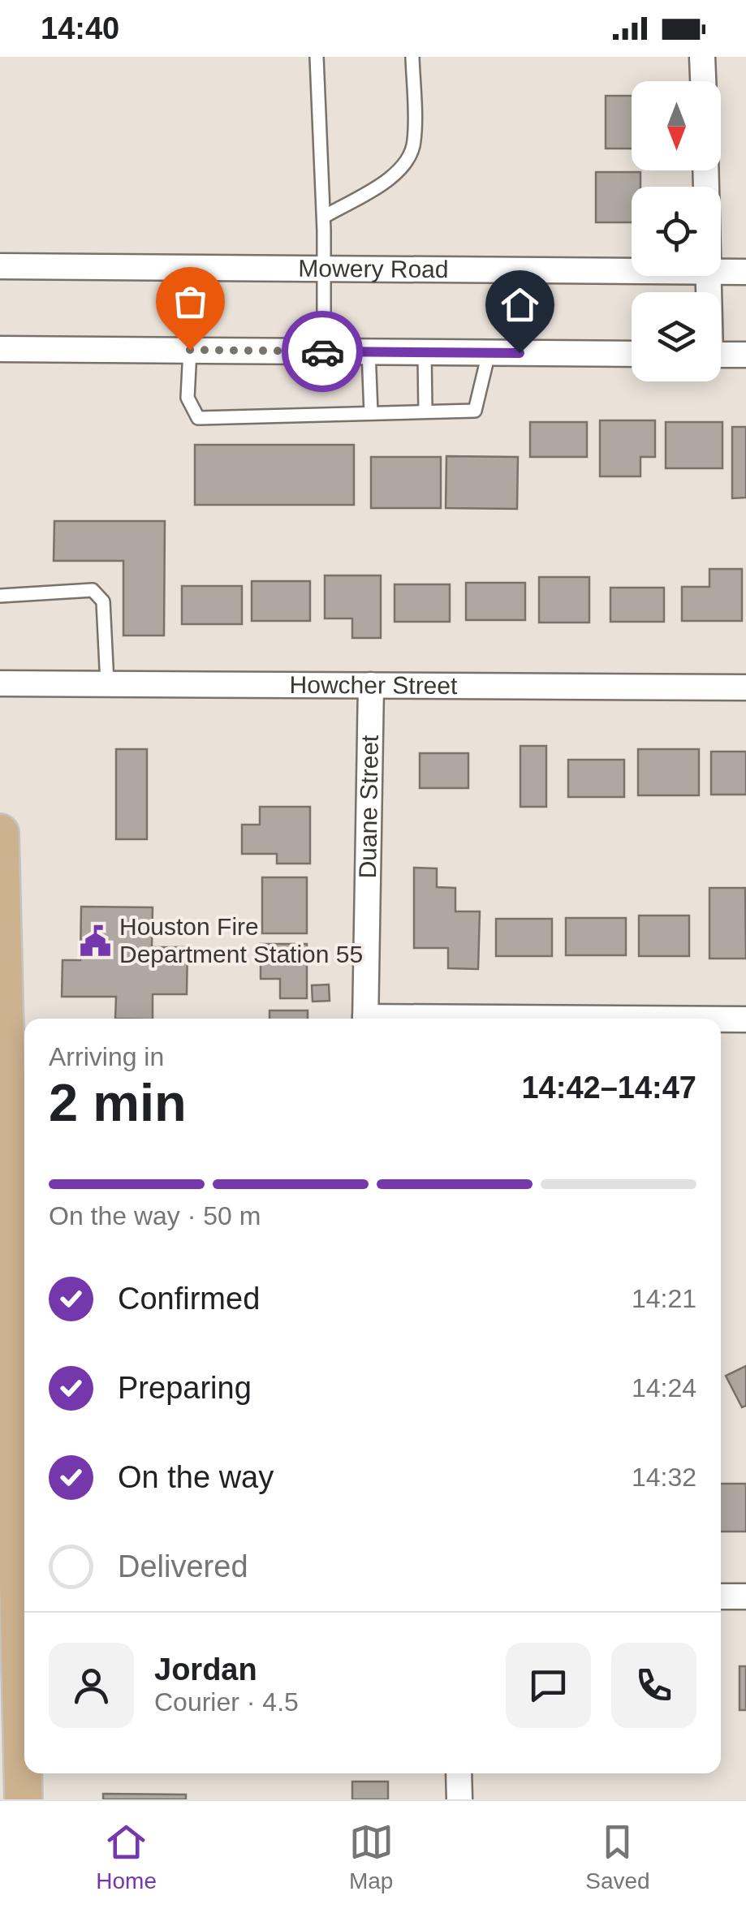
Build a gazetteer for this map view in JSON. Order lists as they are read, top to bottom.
{
  "streets": {
    "street": ["Mowery Road", "Howcher Street", "Duane Street"]
  },
  "crossings": [
    ["Howcher Street", "Duane Street"]
  ],
  "places": {
    "public building": ["Houston Fire Department Station 55"]
  },
  "north": "bottom",
  "page": {
    "status": "14:40",
    "heading": ["2 min", "Arriving in", "14:42–14:47"],
    "panel": ["Jordan", "Courier · 4.5"],
    "bar": "On the way · 50 m",
    "list": [
      ["Confirmed", "14:21"],
      ["Preparing", "14:24"],
      ["On the way", "14:32"],
      "Delivered"
    ],
    "tabs": ["Home", "Map", "Saved"]
  }
}
